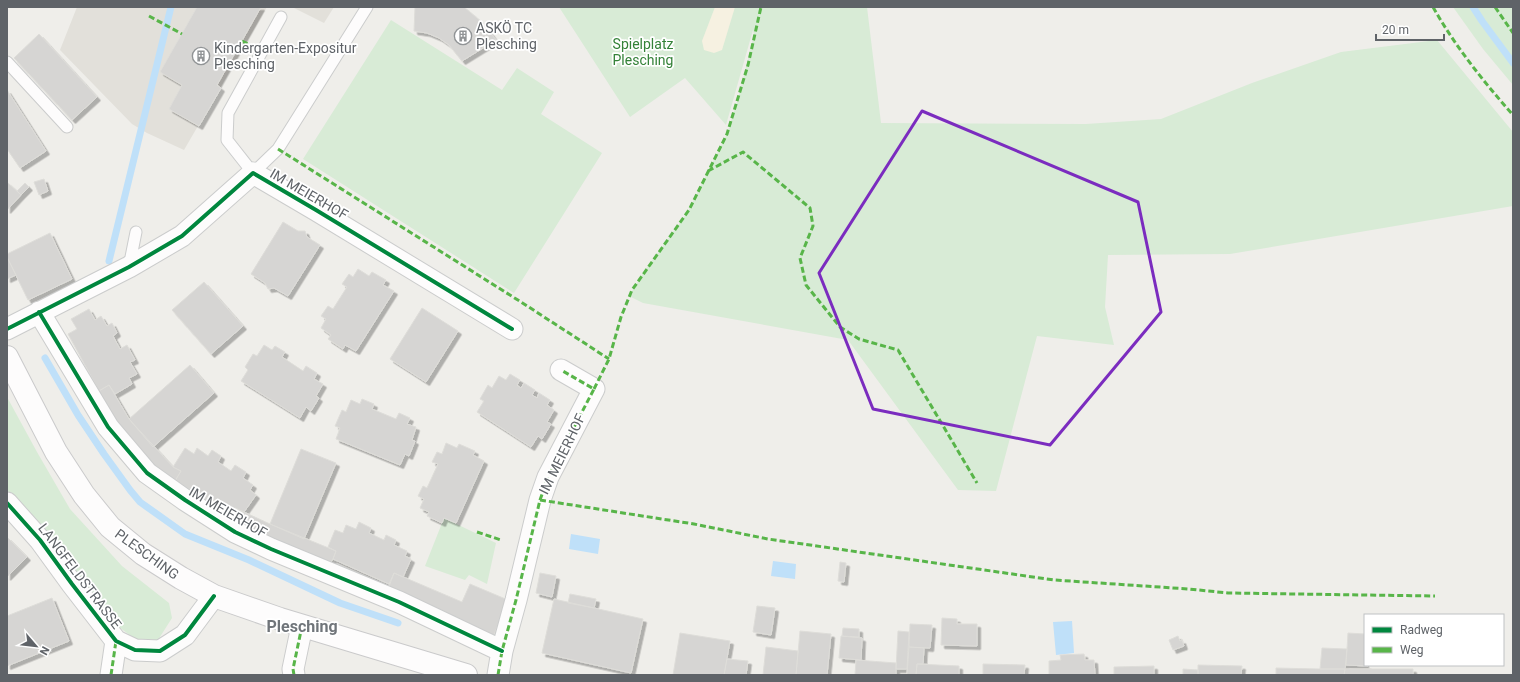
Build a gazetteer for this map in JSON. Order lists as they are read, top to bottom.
{
  "streets": {
    "main road": ["PLESCHING"],
    "street": ["IM MEIERHOF", "LANGFELDSTRASSE"]
  },
  "crossings": [
    ["PLESCHING", "LANGFELDSTRASSE"]
  ],
  "districts": ["Plesching"],
  "parks": ["Spielplatz Plesching"],
  "places": {
    "building": ["ASKÖ TC Plesching", "Kindergarten-Expositur Plesching"]
  },
  "legend": ["Radweg", "Weg"],
  "scale_bar": "20 m",
  "north": "bottom right"
}
